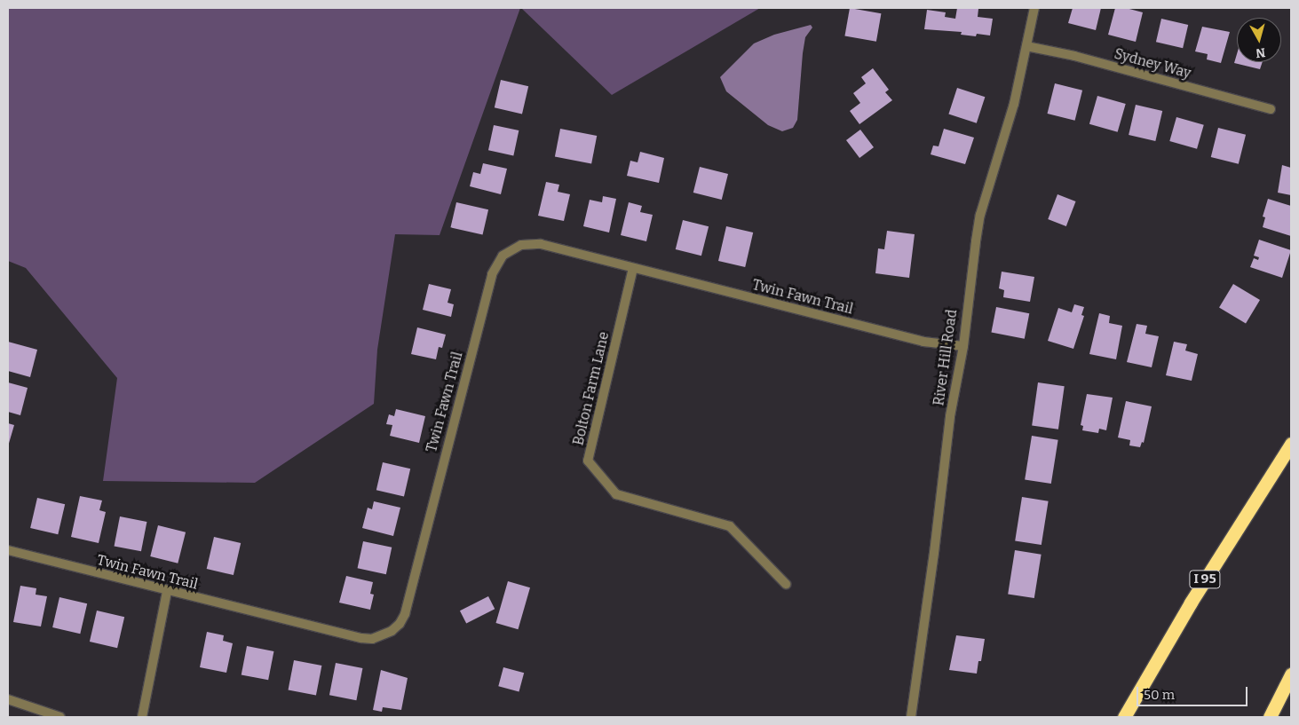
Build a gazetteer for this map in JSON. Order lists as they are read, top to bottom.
{
  "streets": {
    "highway": ["I 95"],
    "street": [
      "Sydney Way",
      "Twin Fawn Trail",
      "River Hill Road",
      "Bolton Farm Lane"
    ]
  },
  "crossings": [
    ["Sydney Way", "River Hill Road"],
    ["Twin Fawn Trail", "River Hill Road"],
    ["Twin Fawn Trail", "Bolton Farm Lane"]
  ],
  "scale_bar": "50 m",
  "north": "bottom"
}
